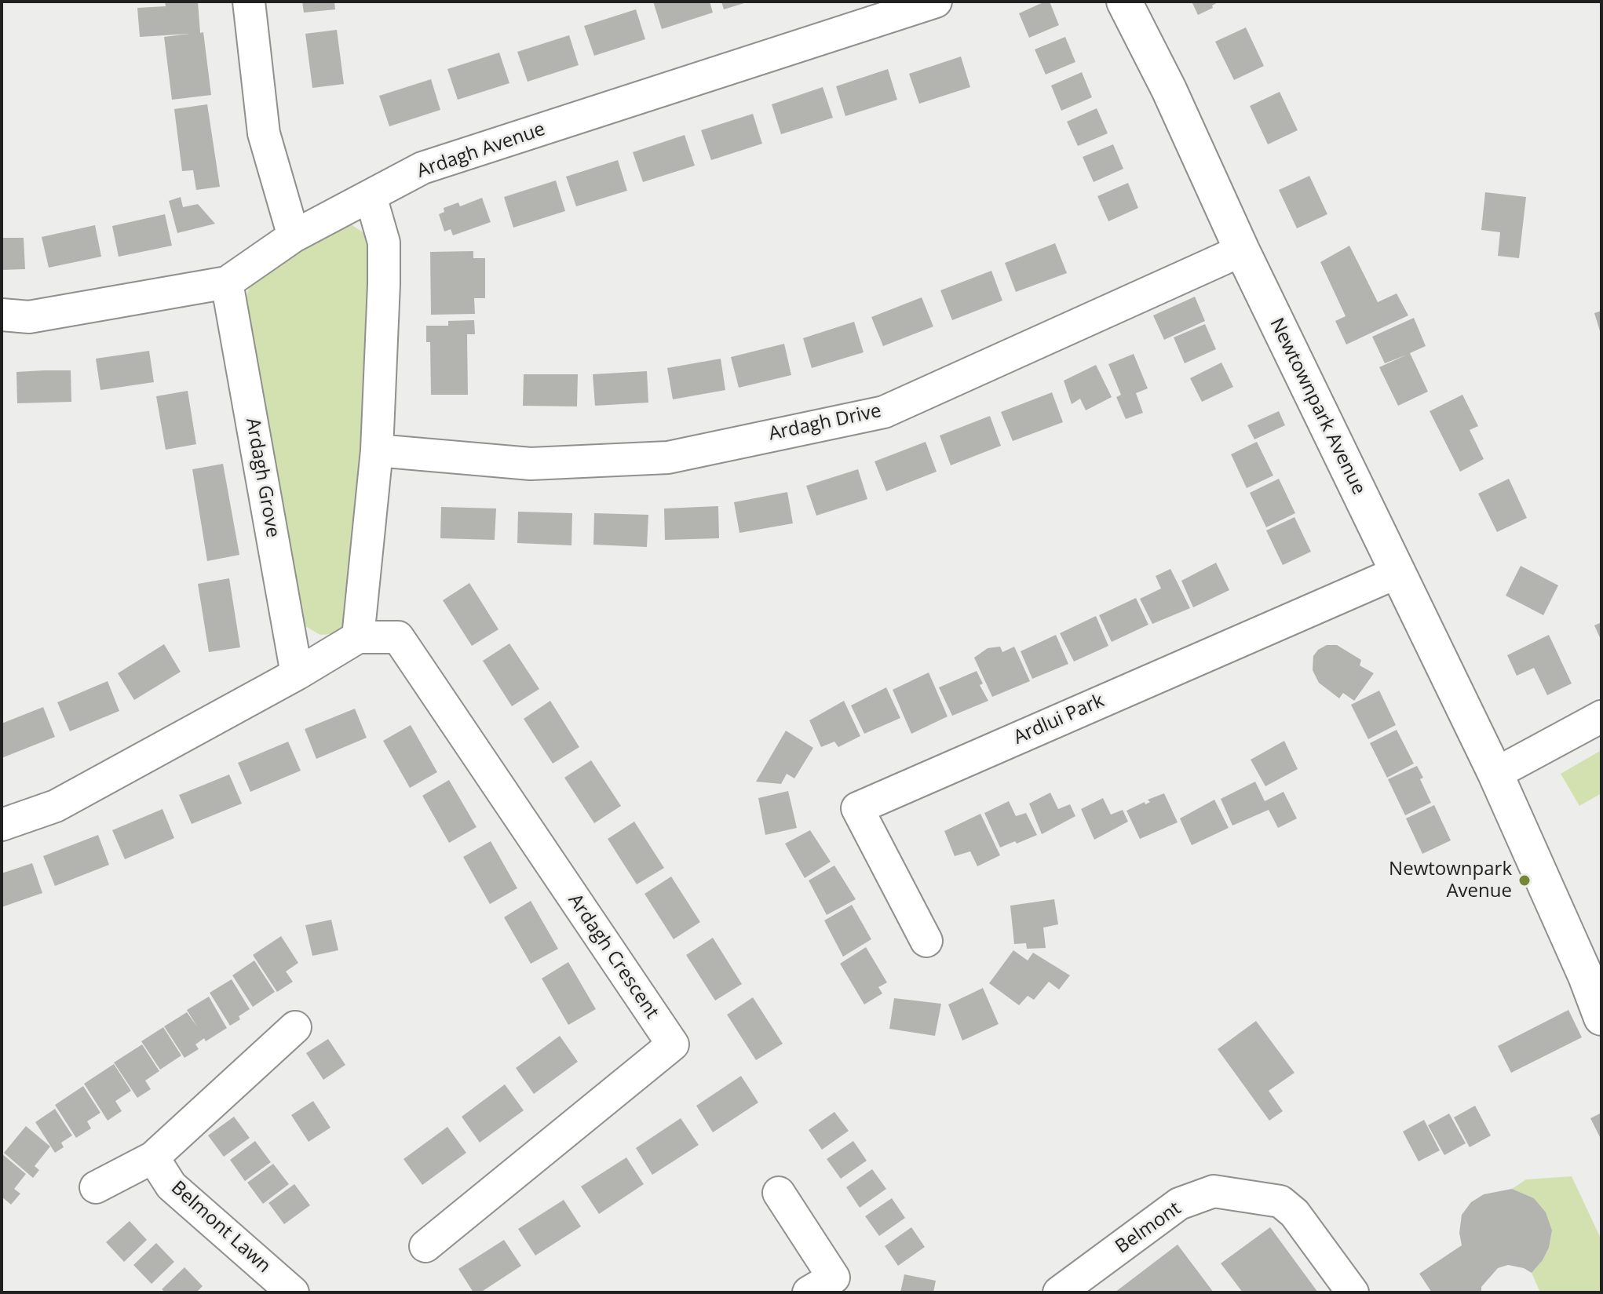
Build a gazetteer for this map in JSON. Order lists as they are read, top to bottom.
{
  "streets": {
    "main road": ["Newtownpark Avenue"],
    "street": [
      "Ardagh Avenue",
      "Ardagh Drive",
      "Ardagh Grove",
      "Ardlui Park",
      "Ardagh Crescent",
      "Belmont Lawn",
      "Belmont"
    ]
  },
  "crossings": [
    ["Ardagh Avenue", "Ardagh Grove"],
    ["Newtownpark Avenue", "Ardagh Drive"],
    ["Newtownpark Avenue", "Ardlui Park"]
  ],
  "places": ["Newtownpark Avenue"]
}
